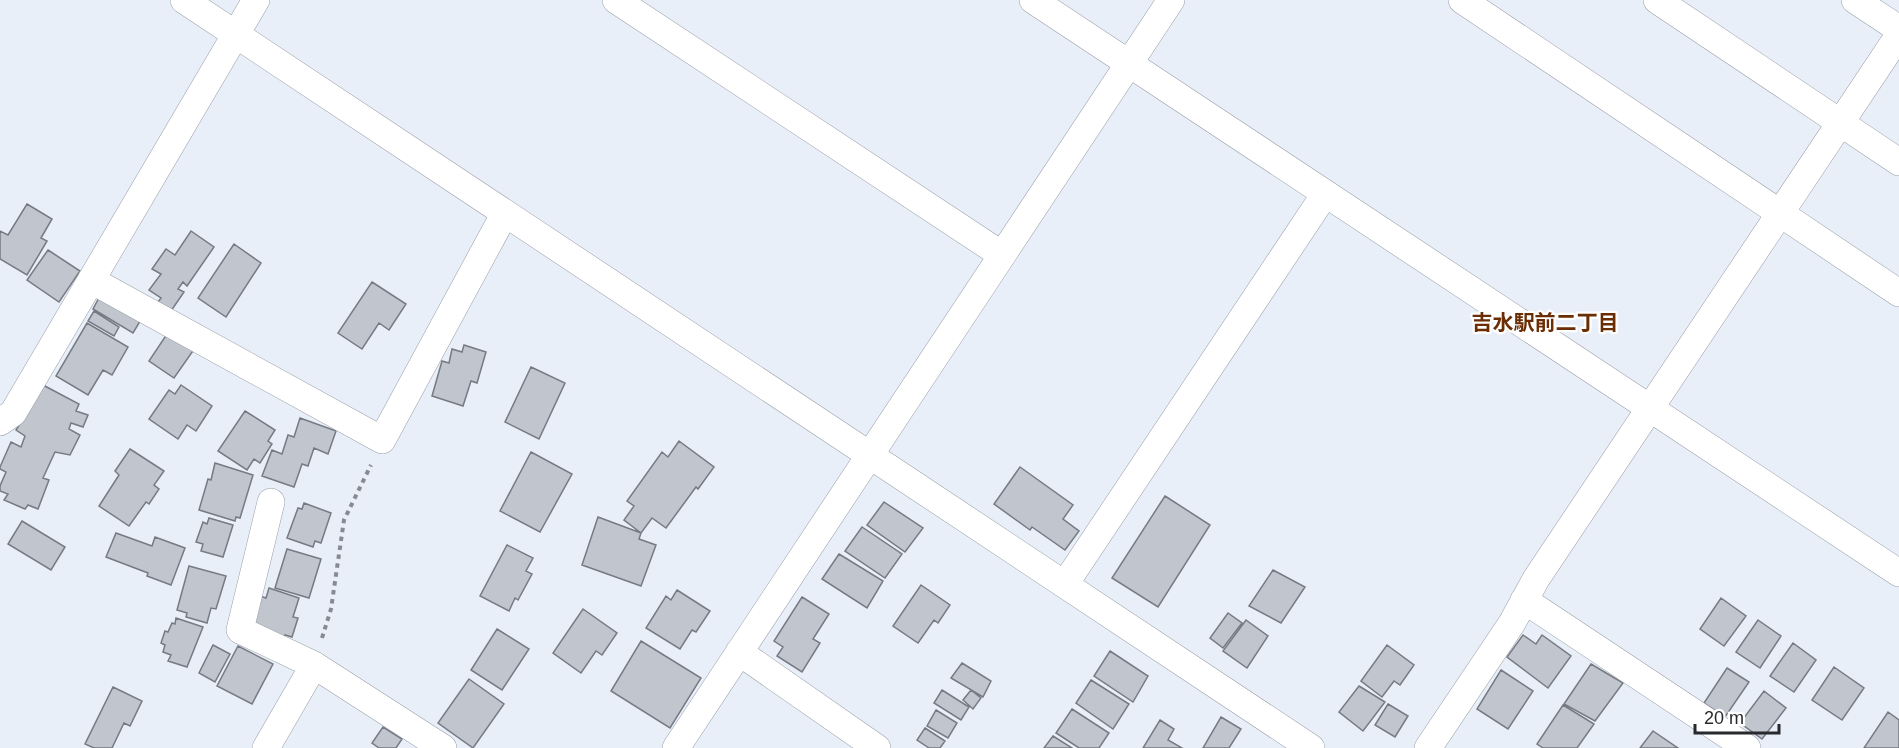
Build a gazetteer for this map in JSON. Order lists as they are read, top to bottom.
{
  "districts": ["吉水駅前二丁目"],
  "scale_bar": "20 m"
}
